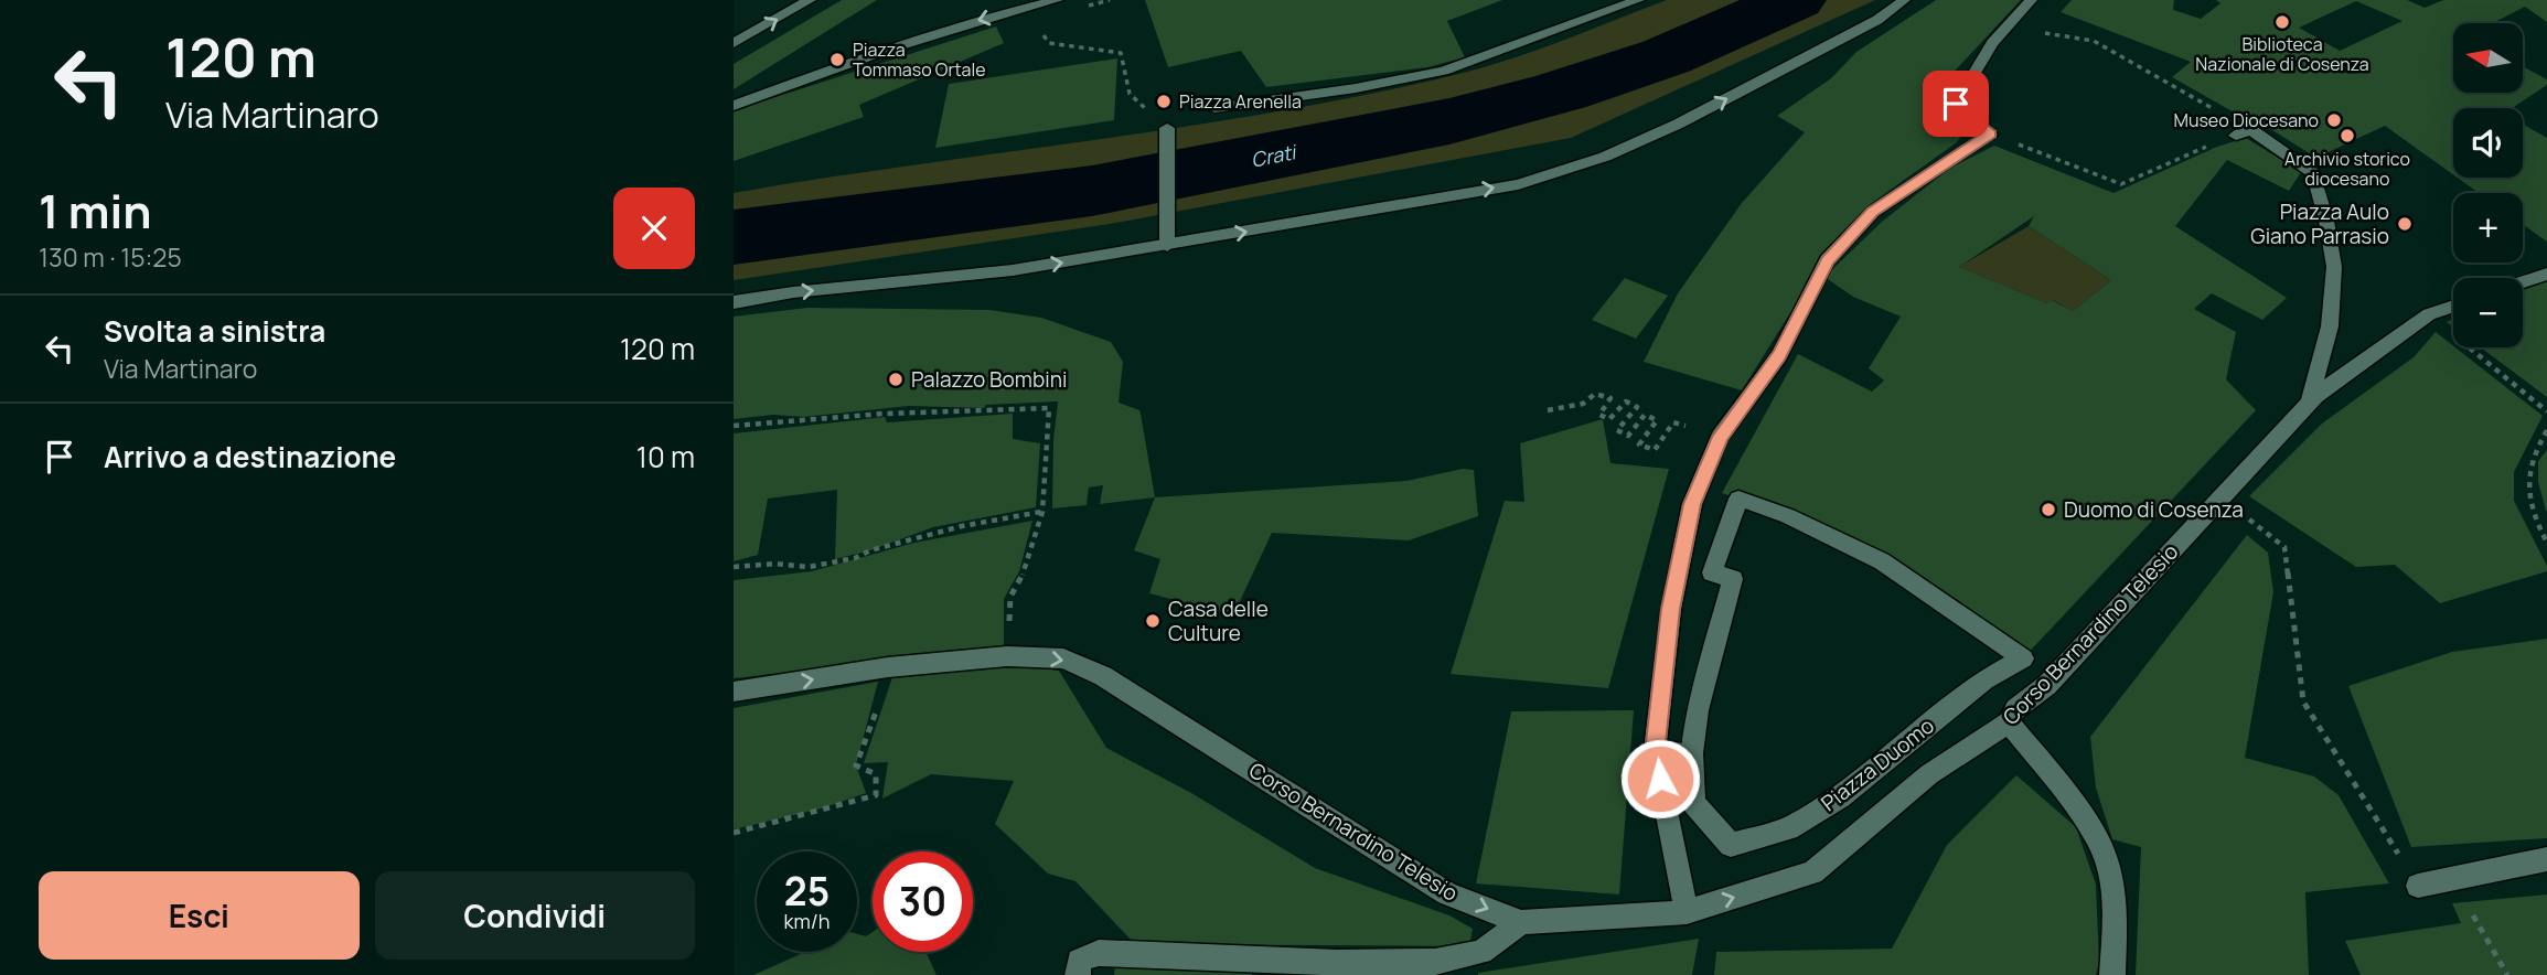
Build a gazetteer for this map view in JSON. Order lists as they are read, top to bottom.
{
  "streets": {
    "street": ["Corso Bernardino Telesio", "Piazza Duomo"]
  },
  "water": ["Crati"],
  "places": [
    "Biblioteca Nazionale di Cosenza",
    "Piazza Tommaso Ortale",
    "Piazza Arenella",
    "Museo Diocesano",
    "Archivio storico diocesano",
    "Piazza Aulo Giano Parrasio",
    "Palazzo Bombini",
    "Duomo di Cosenza",
    "Casa delle Culture"
  ],
  "north": "left",
  "page": {
    "turn": ["120 m", "Via Martinaro"],
    "map_buttons": ["+", "−"],
    "heading": ["1 min", "130 m · 15:25"],
    "list": [
      {
        "name": "Svolta a sinistra",
        "note": "Via Martinaro",
        "value": "120 m"
      },
      {
        "name": "Arrivo a destinazione",
        "value": "10 m"
      }
    ],
    "speed": "25 km/h",
    "limit": "30",
    "buttons": ["Esci", "Condividi"]
  }
}
